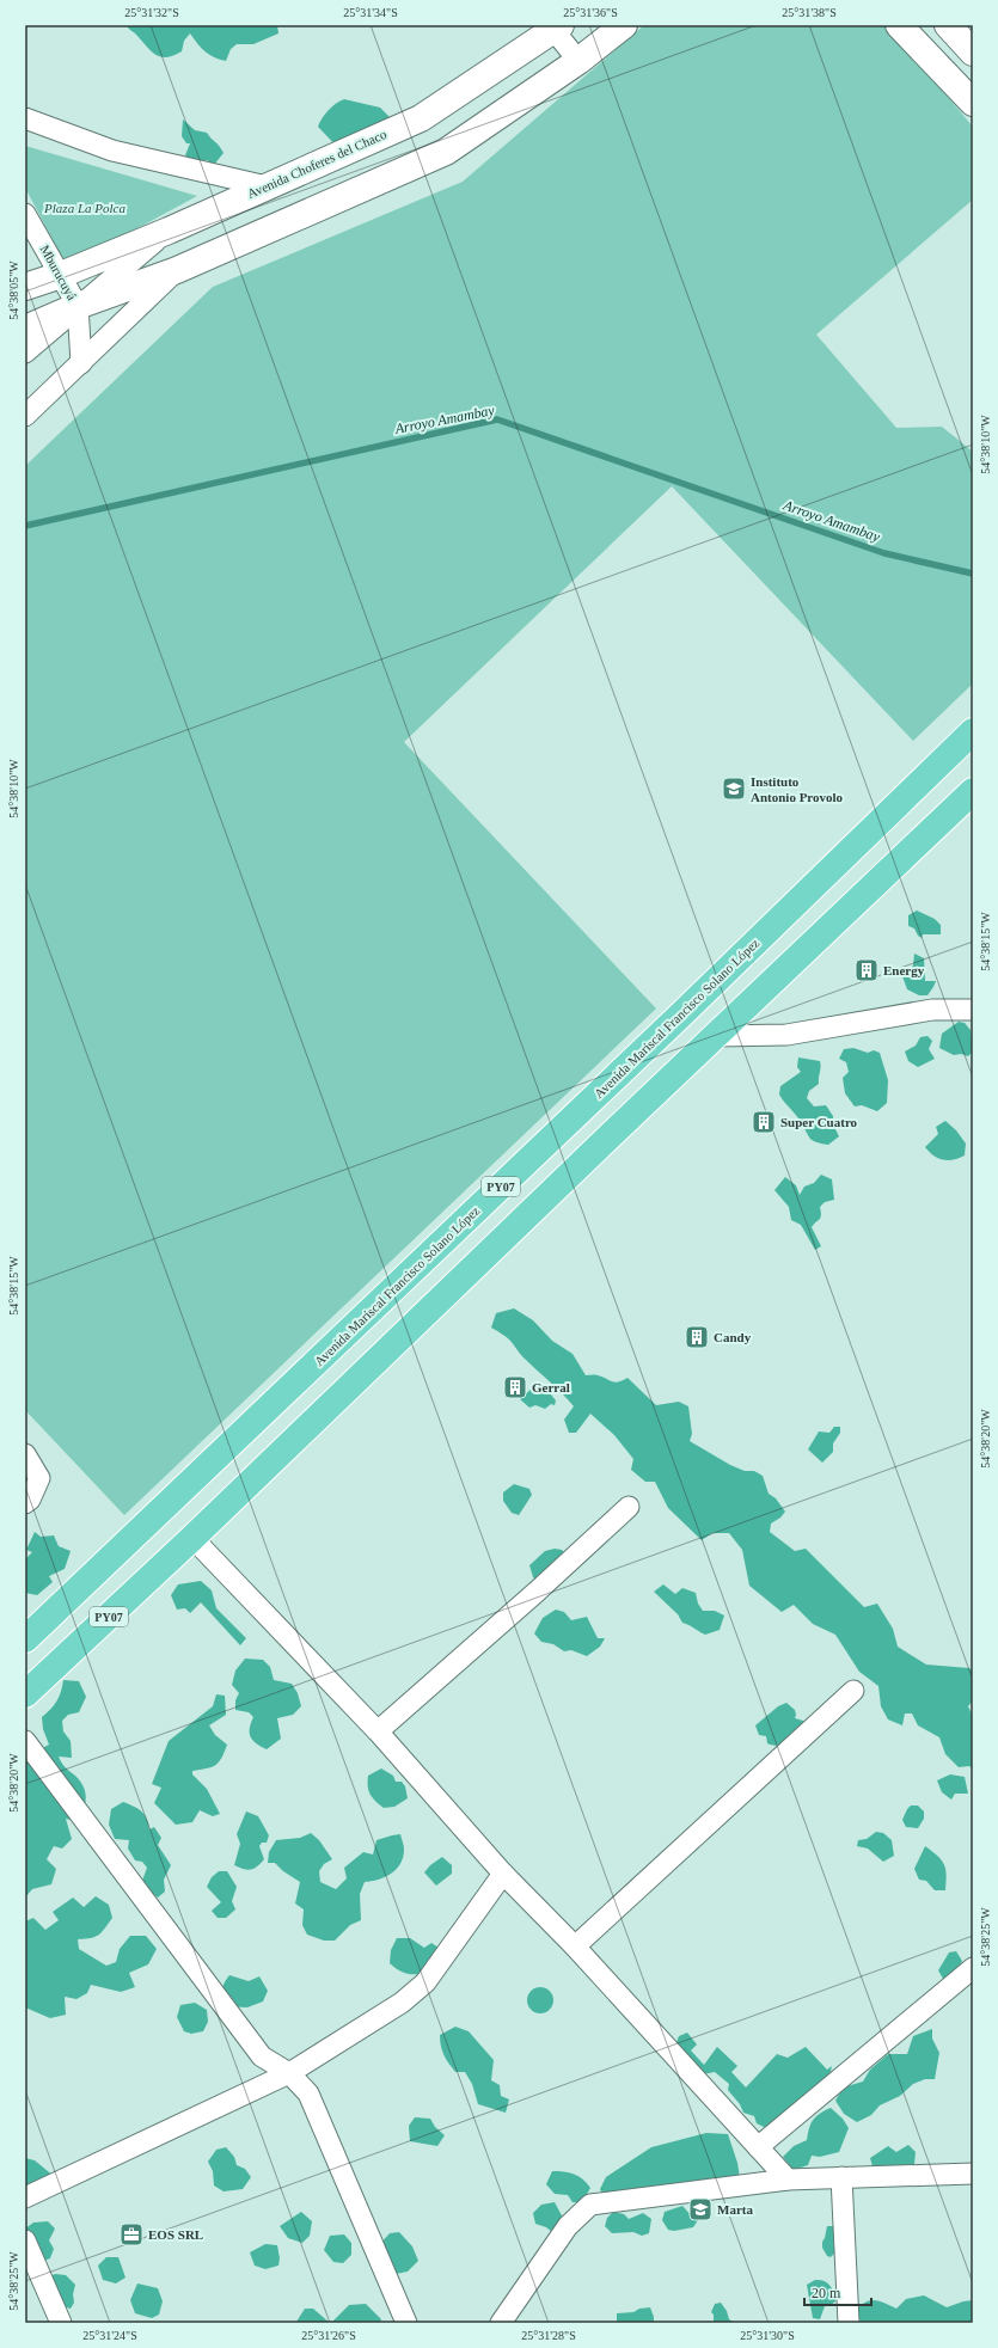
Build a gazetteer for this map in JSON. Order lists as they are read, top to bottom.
{
  "streets": {
    "main road": ["Avenida Mariscal Francisco Solano López", "PY07"],
    "street": ["Avenida Choferes del Chaco", "Mburucuyá"]
  },
  "crossings": [
    ["Avenida Choferes del Chaco", "Mburucuyá"]
  ],
  "water": ["Arroyo Amambay"],
  "parks": ["Plaza La Polca"],
  "places": {
    "school or university": ["Instituto Antonio Provolo", "Marta"],
    "building": [
      "Energy",
      "Super Cuatro",
      "Candy",
      "Gerral"
    ],
    "office": ["EOS SRL"]
  },
  "scale_bar": "20 m",
  "coordinates": [
    "25°31'32\"S",
    "25°31'34\"S",
    "25°31'36\"S",
    "25°31'38\"S",
    "54°38'05\"W",
    "54°38'10\"W",
    "54°38'15\"W",
    "54°38'20\"W",
    "54°38'25\"W",
    "25°31'24\"S",
    "25°31'26\"S",
    "25°31'28\"S",
    "25°31'30\"S"
  ]
}
